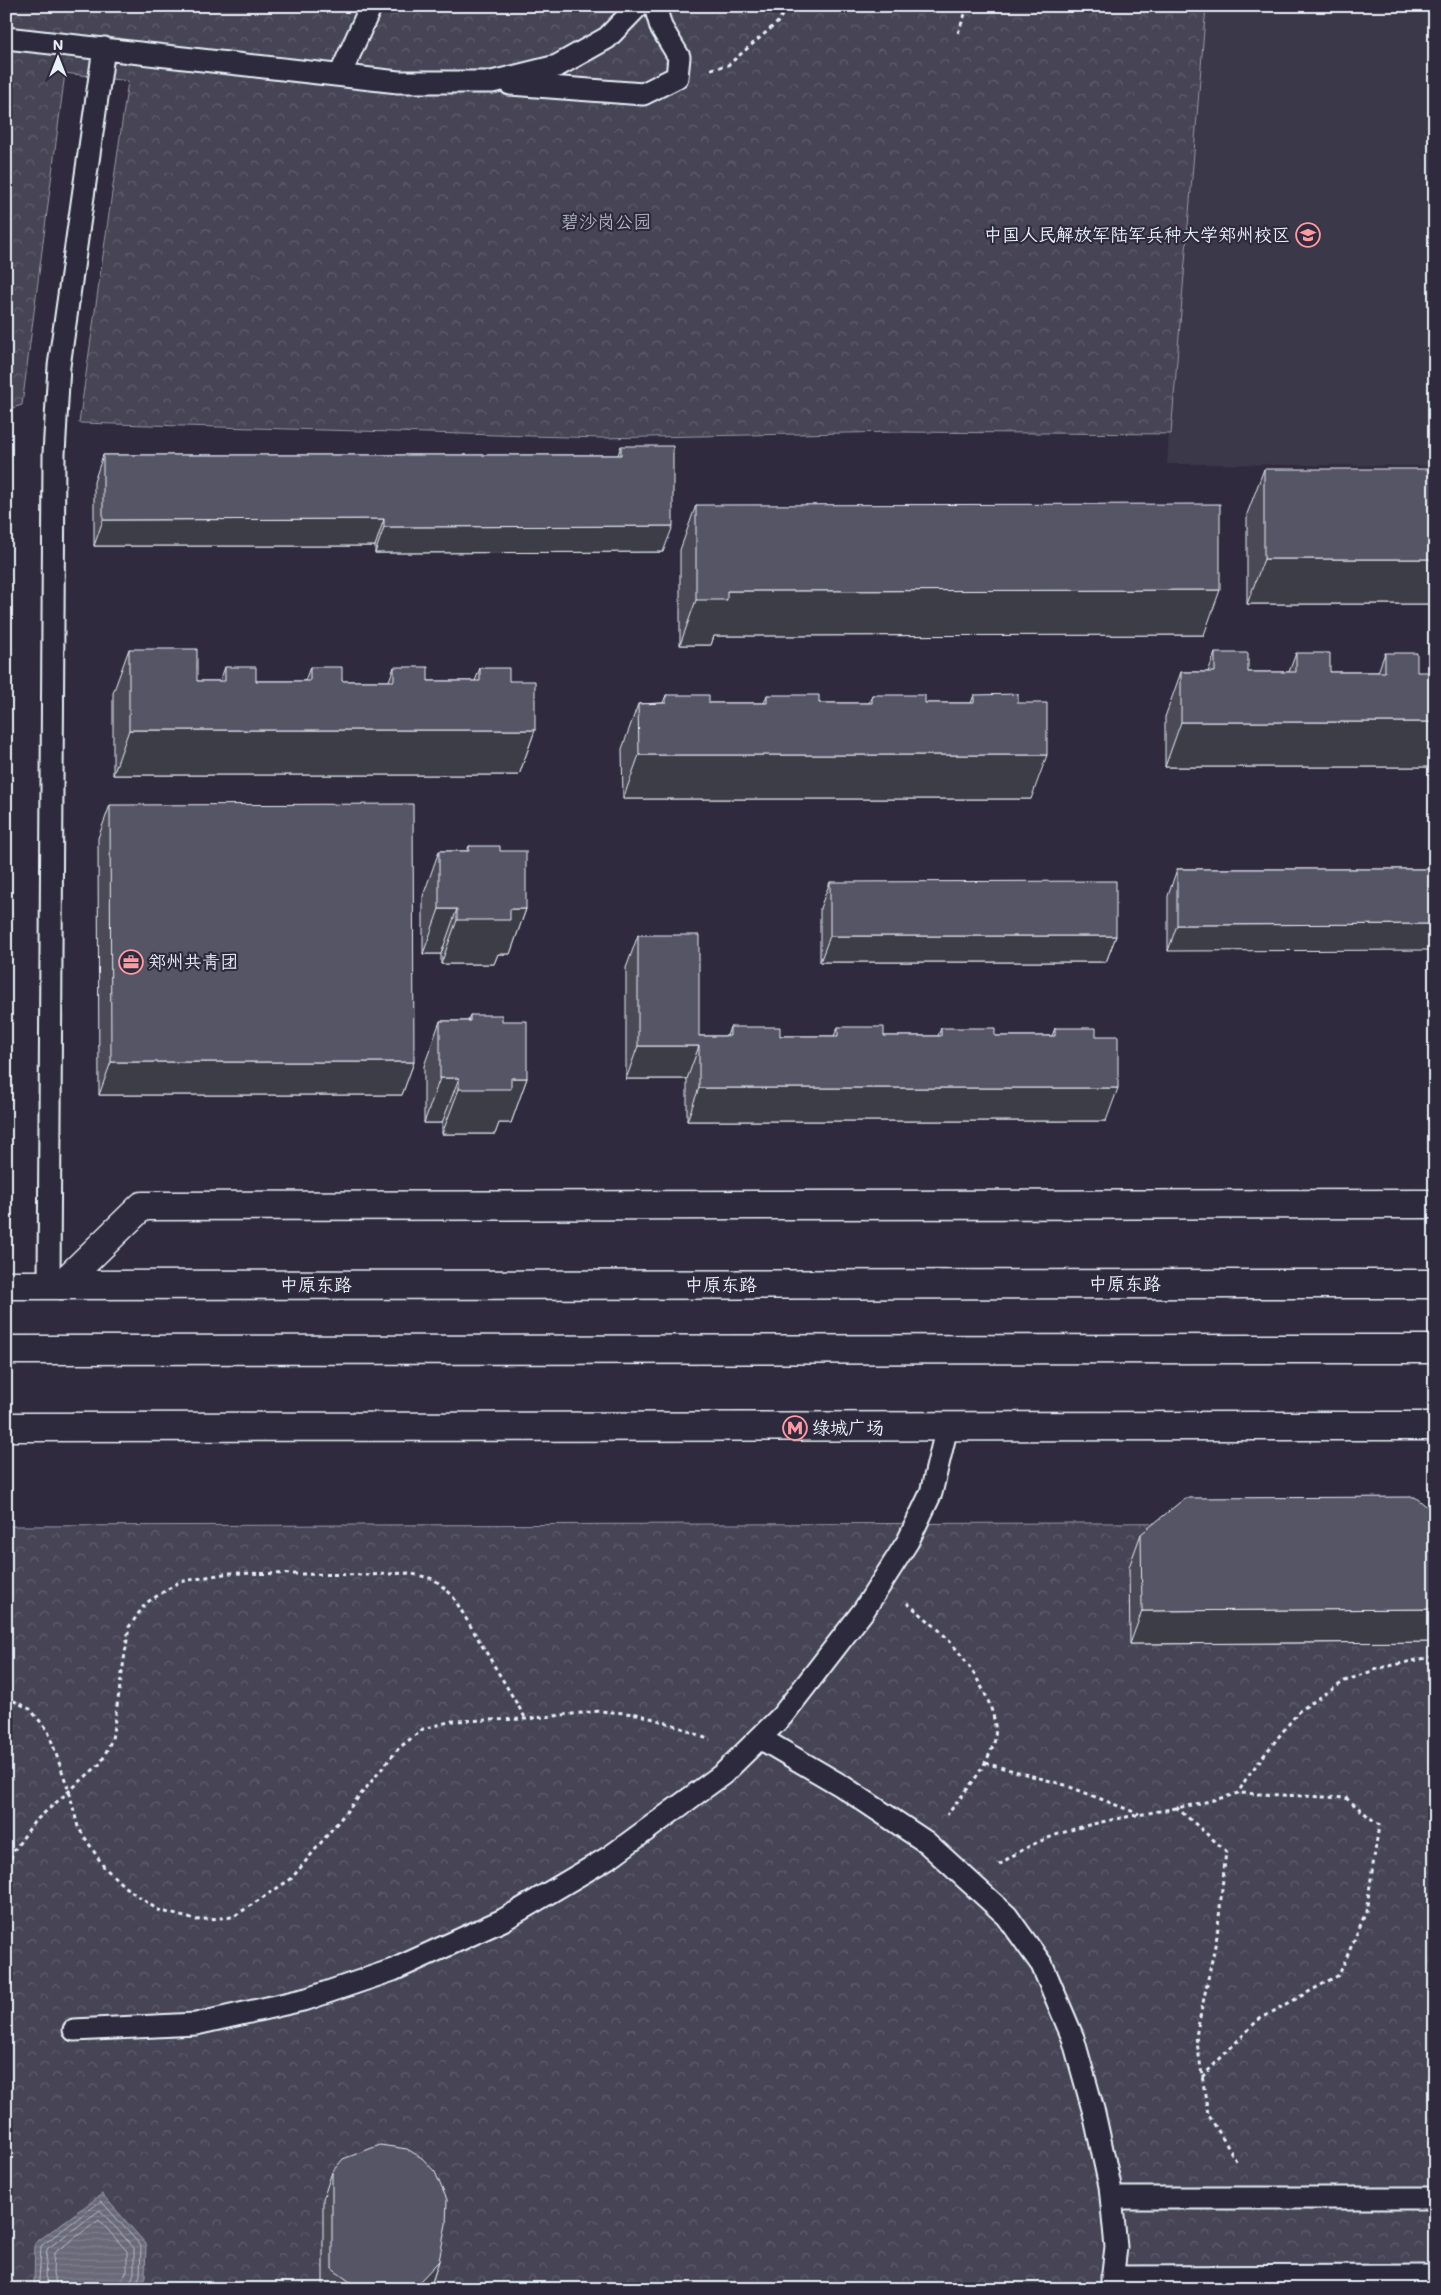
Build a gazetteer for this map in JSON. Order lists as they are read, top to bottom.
{
  "streets": {
    "main road": ["中原东路"]
  },
  "parks": ["碧沙岗公园"],
  "places": {
    "school or university": ["中国人民解放军陆军兵种大学郑州校区"],
    "office": ["郑州共青团"],
    "metro station": ["绿城广场"]
  },
  "north": "top"
}
